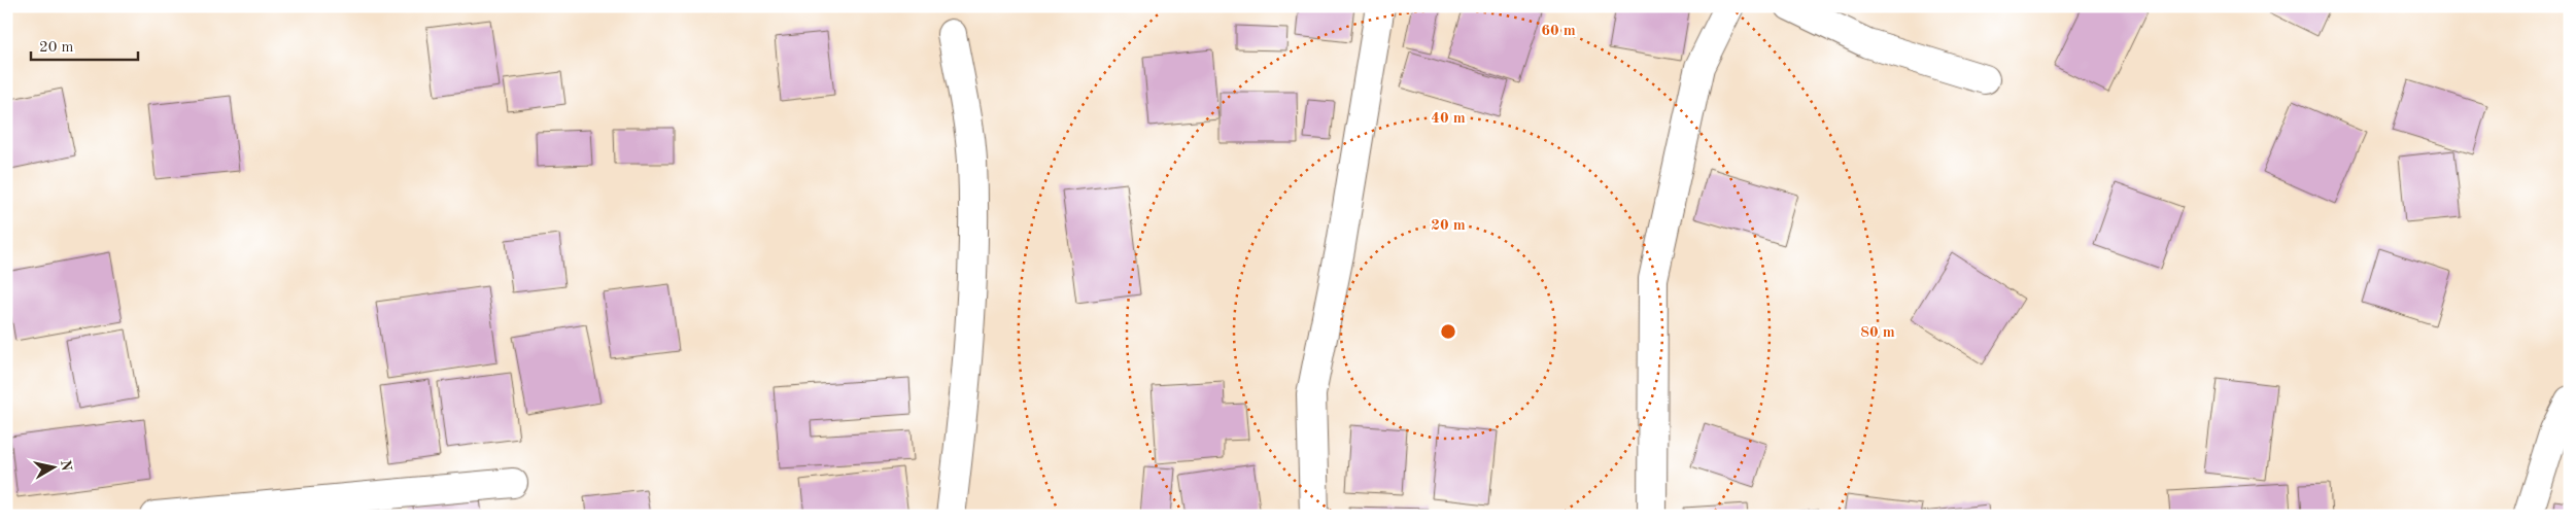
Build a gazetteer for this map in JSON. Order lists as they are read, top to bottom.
{
  "scale_bar": "20 m",
  "north": "right",
  "rings": [
    "60 m",
    "40 m",
    "20 m",
    "80 m"
  ]
}
